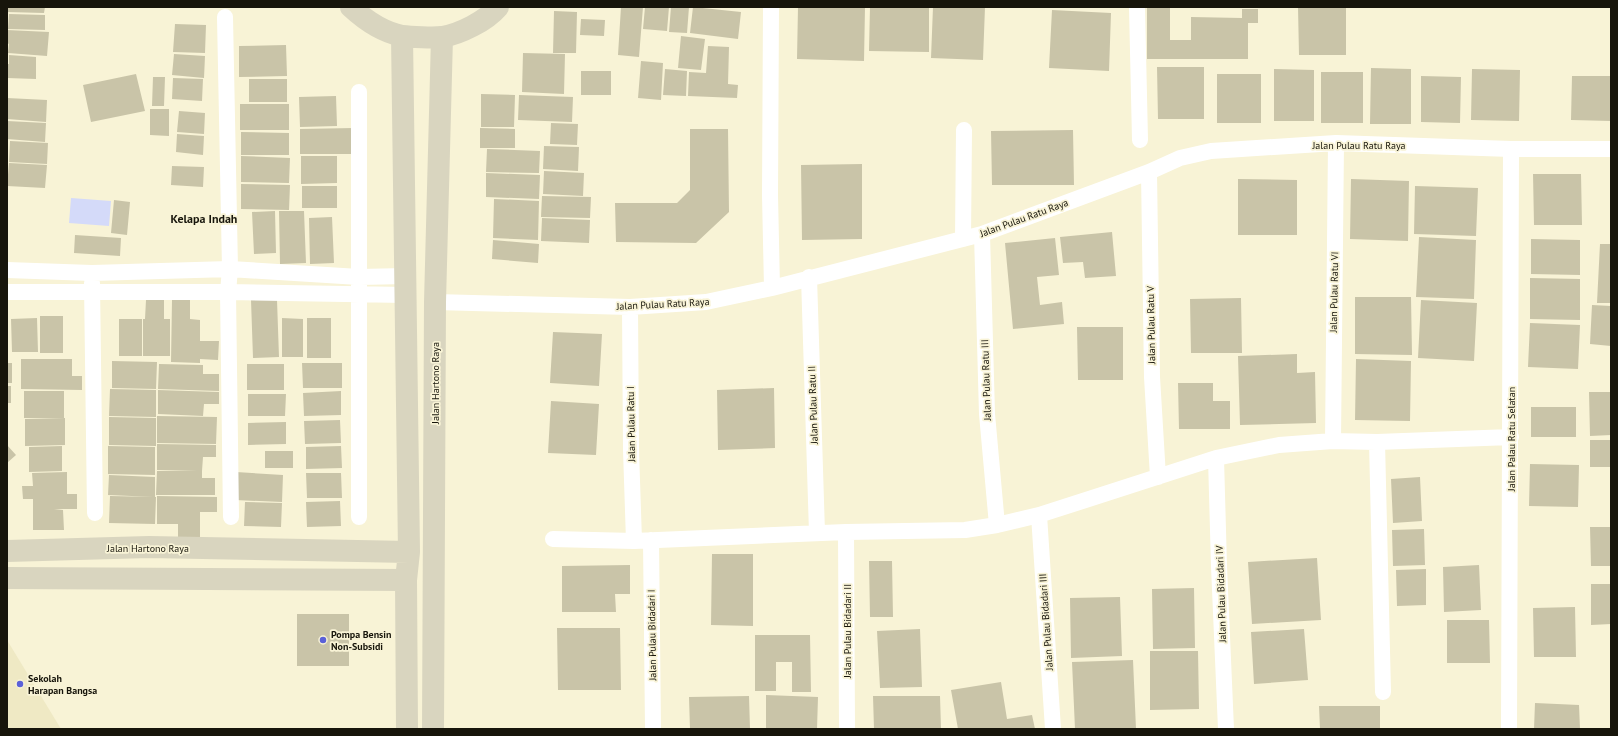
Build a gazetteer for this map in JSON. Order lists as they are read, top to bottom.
{
  "streets": {
    "street": [
      "Jalan Pulau Ratu Raya",
      "Jalan Pulau Ratu VI",
      "Jalan Pulau Ratu V",
      "Jalan Pulau Ratu III",
      "Jalan Hartono Raya",
      "Jalan Pulau Ratu II",
      "Jalan Pulau Ratu I",
      "Jalan Palau Ratu Selatan",
      "Jalan Pulau Bidadari IV",
      "Jalan Pulau Bidadari III",
      "Jalan Pulau Bidadari II",
      "Jalan Pulau Bidadari I"
    ]
  },
  "crossings": [
    ["Jalan Pulau Ratu Raya", "Jalan Pulau Ratu VI"],
    ["Jalan Pulau Ratu Raya", "Jalan Pulau Ratu V"],
    ["Jalan Pulau Ratu Raya", "Jalan Pulau Ratu III"],
    ["Jalan Pulau Ratu Raya", "Jalan Hartono Raya"],
    ["Jalan Pulau Ratu Raya", "Jalan Pulau Ratu II"],
    ["Jalan Pulau Ratu Raya", "Jalan Pulau Ratu I"],
    ["Jalan Pulau Ratu Raya", "Jalan Palau Ratu Selatan"]
  ],
  "districts": ["Kelapa Indah"],
  "places": ["Pompa Bensin Non-Subsidi", "Sekolah Harapan Bangsa"]
}
